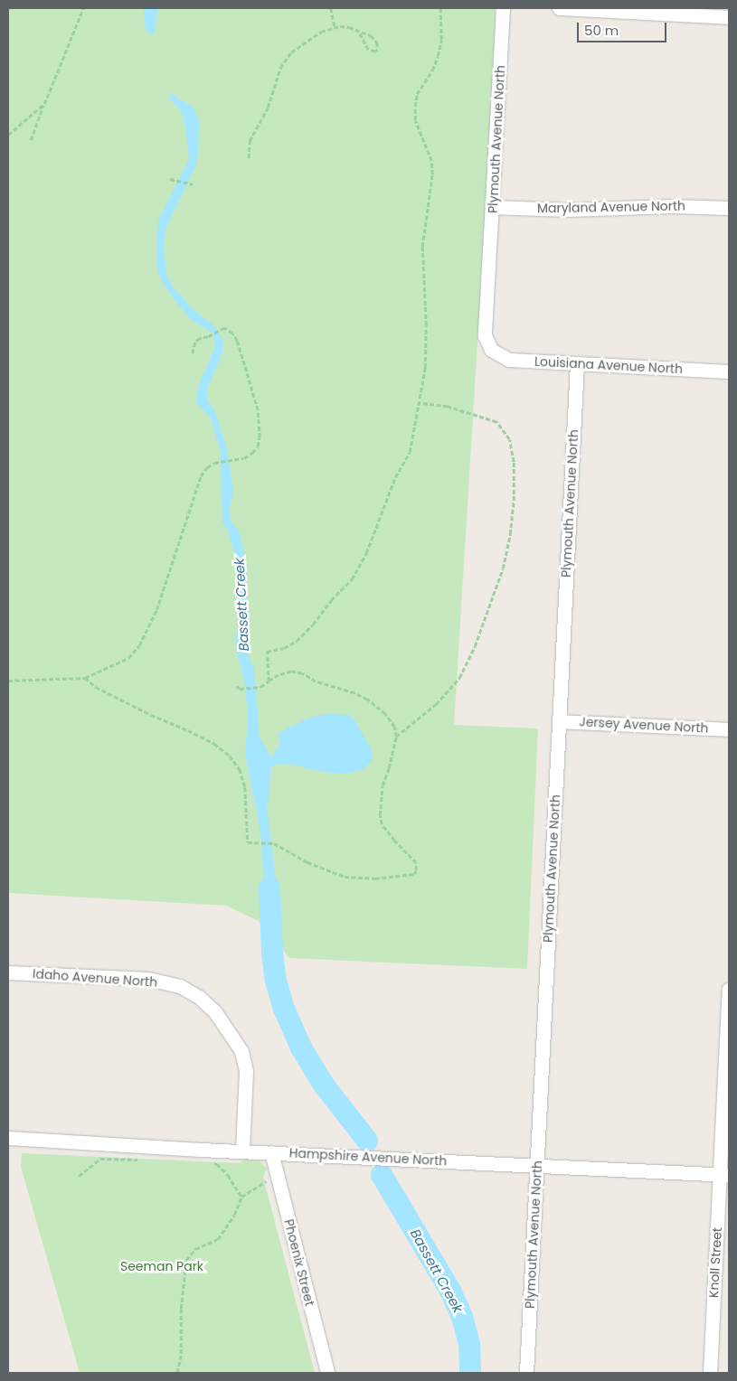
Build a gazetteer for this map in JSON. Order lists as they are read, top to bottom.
{
  "streets": {
    "street": [
      "Plymouth Avenue North",
      "Maryland Avenue North",
      "Louisiana Avenue North",
      "Jersey Avenue North",
      "Idaho Avenue North",
      "Hampshire Avenue North",
      "Phoenix Street",
      "Knoll Street"
    ]
  },
  "crossings": [
    ["Plymouth Avenue North", "Maryland Avenue North"],
    ["Plymouth Avenue North", "Louisiana Avenue North"],
    ["Plymouth Avenue North", "Jersey Avenue North"],
    ["Plymouth Avenue North", "Hampshire Avenue North"],
    ["Idaho Avenue North", "Hampshire Avenue North"],
    ["Hampshire Avenue North", "Phoenix Street"],
    ["Hampshire Avenue North", "Knoll Street"]
  ],
  "water": ["Bassett Creek"],
  "parks": ["Seeman Park"],
  "scale_bar": "50 m"
}
